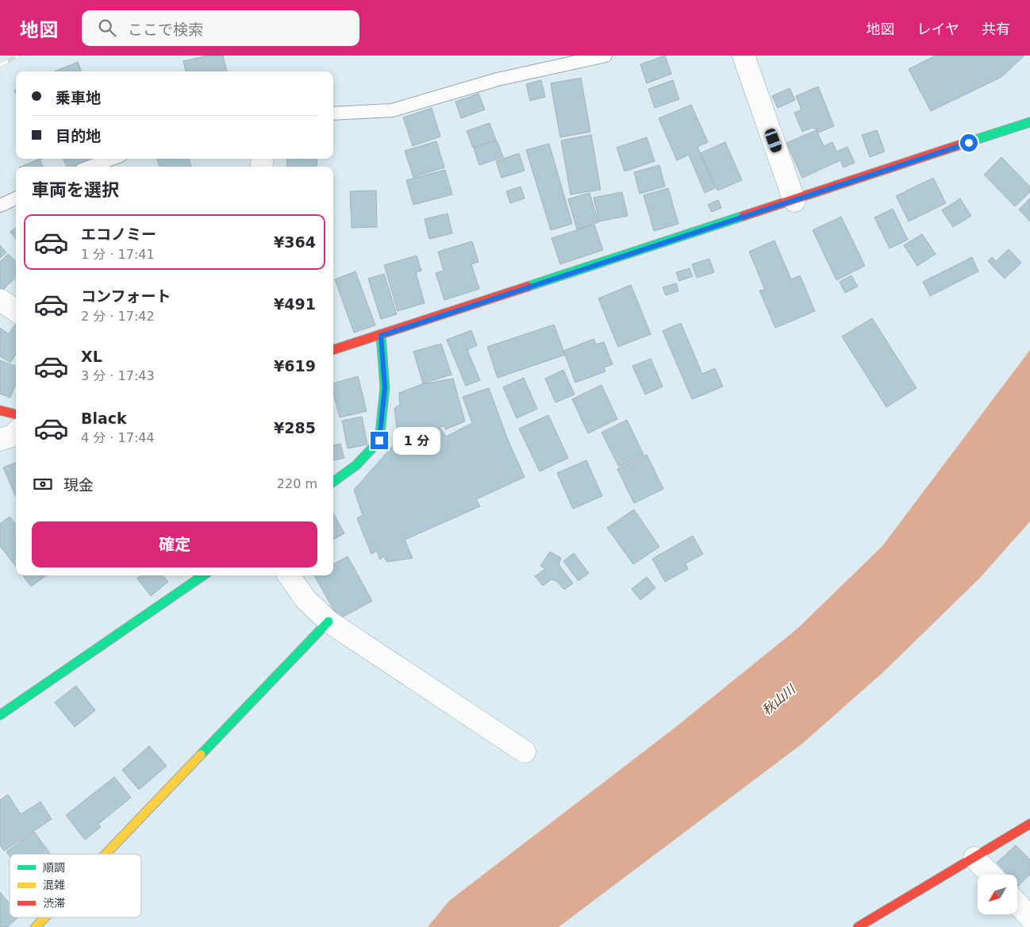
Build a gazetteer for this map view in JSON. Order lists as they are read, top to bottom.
{
  "water": ["秋山川"],
  "legend": ["順調", "混雑", "渋滞"],
  "north": "bottom left",
  "page": {
    "header": "地図",
    "search": "ここで検索",
    "nav": ["地図", "レイヤ", "共有"],
    "banner": ["乗車地", "目的地"],
    "heading": "車両を選択",
    "list": [
      {
        "name": "エコノミー",
        "note": "1 分 · 17:41",
        "value": "¥364"
      },
      {
        "name": "コンフォート",
        "note": "2 分 · 17:42",
        "value": "¥491"
      },
      {
        "name": "XL",
        "note": "3 分 · 17:43",
        "value": "¥619"
      },
      {
        "name": "Black",
        "note": "4 分 · 17:44",
        "value": "¥285"
      }
    ],
    "bubble": "1 分",
    "pay": ["現金", "220 m"],
    "buttons": "確定"
  }
}
